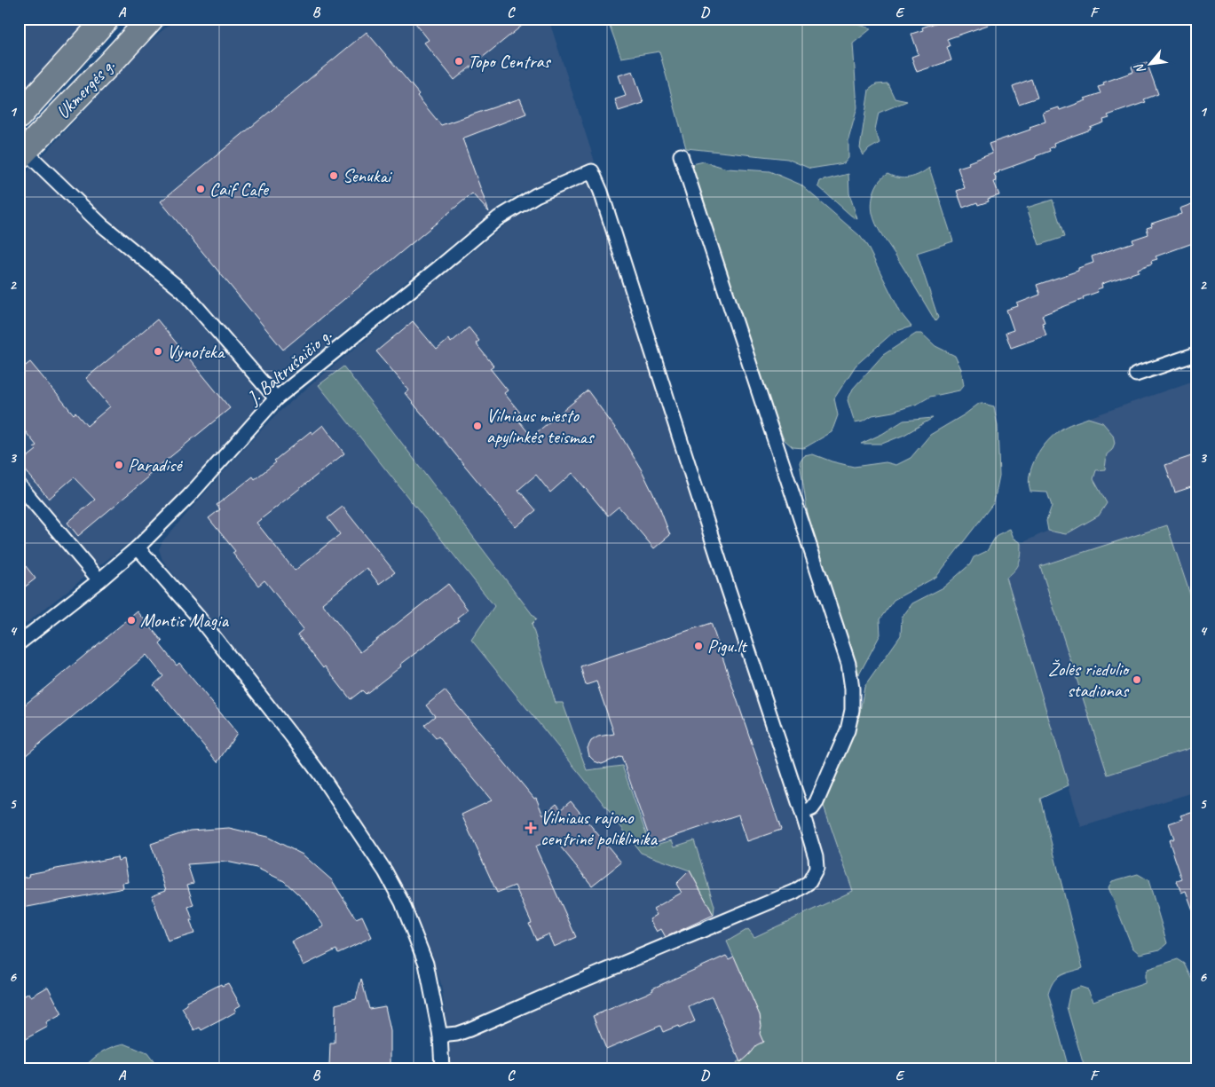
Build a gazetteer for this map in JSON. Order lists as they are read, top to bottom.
{
  "streets": {
    "highway": ["Ukmergės g."],
    "street": ["J. Baltrušaičio g."]
  },
  "places": {
    "other": [
      "Topo Centras",
      "Senukai",
      "Caif Cafe",
      "Vynoteka",
      "Vilniaus miesto apylinkės teismas",
      "Paradisė",
      "Montis Magia",
      "Pigu.lt",
      "Žolės riedulio stadionas"
    ],
    "health": ["Vilniaus rajono centrinė poliklinika"]
  },
  "north": "bottom left",
  "grid": {
    "columns": [
      "A",
      "B",
      "C",
      "D",
      "E",
      "F"
    ],
    "rows": [
      "1",
      "2",
      "3",
      "4",
      "5",
      "6"
    ]
  }
}
